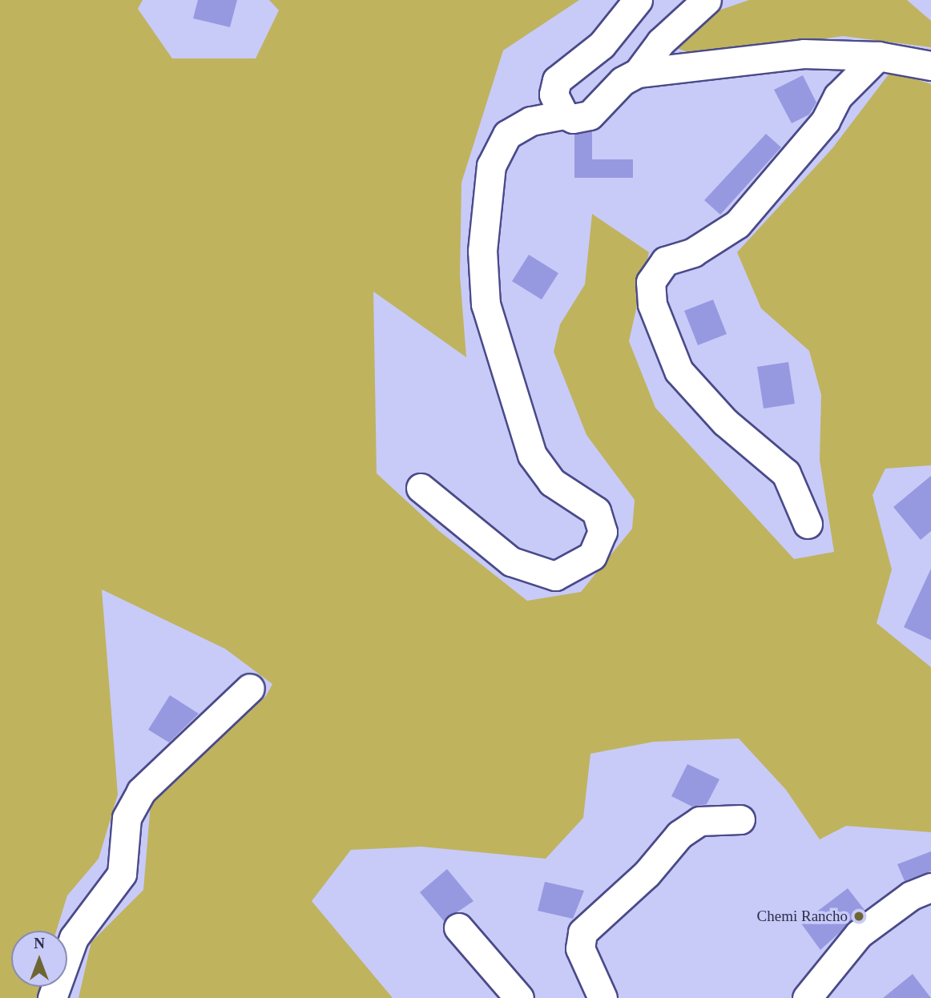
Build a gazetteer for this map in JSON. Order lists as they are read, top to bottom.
{
  "places": ["Chemi Rancho"],
  "north": "top"
}
